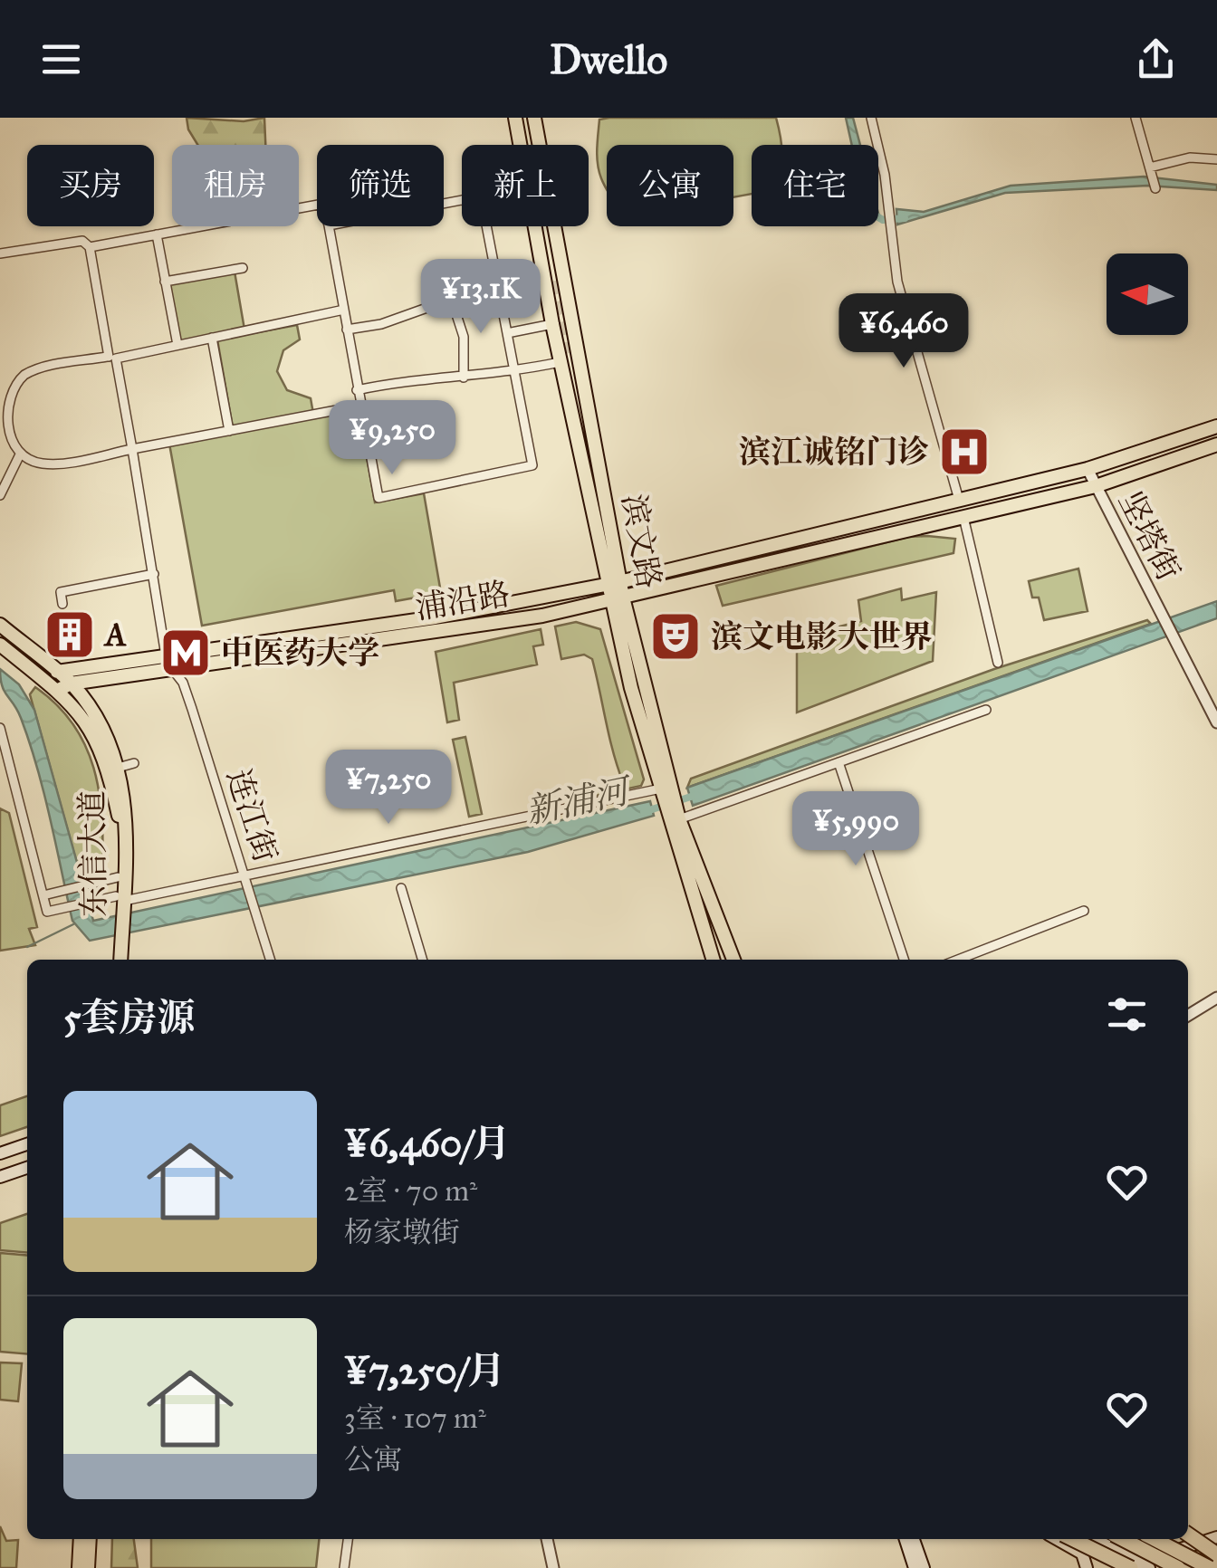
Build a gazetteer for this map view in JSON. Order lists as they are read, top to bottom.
{
  "streets": {
    "main road": ["滨文路", "浦沿路", "东信大道"],
    "street": ["坚塔街", "连江街"]
  },
  "crossings": [
    ["坚塔街", "浦沿路"],
    ["滨文路", "浦沿路"],
    ["浦沿路", "连江街"],
    ["浦沿路", "东信大道"]
  ],
  "water": ["新浦河"],
  "places": {
    "hospital": ["滨江诚铭门诊"],
    "building": ["A"],
    "theatre": ["滨文电影大世界"],
    "metro station": ["中医药大学"]
  },
  "north": "left",
  "page": {
    "header": "Dwello",
    "chip": [
      "买房",
      "租房",
      "筛选",
      "新上",
      "公寓",
      "住宅"
    ],
    "price": [
      "¥13.1K",
      "¥6,460",
      "¥9,250",
      "¥7,250",
      "¥5,990"
    ],
    "heading": "5套房源",
    "list": [
      {
        "name": "¥6,460/月",
        "note": "2室 · 70 m² · 杨家墩街"
      },
      {
        "name": "¥7,250/月",
        "note": "3室 · 107 m² · 公寓"
      }
    ]
  }
}
